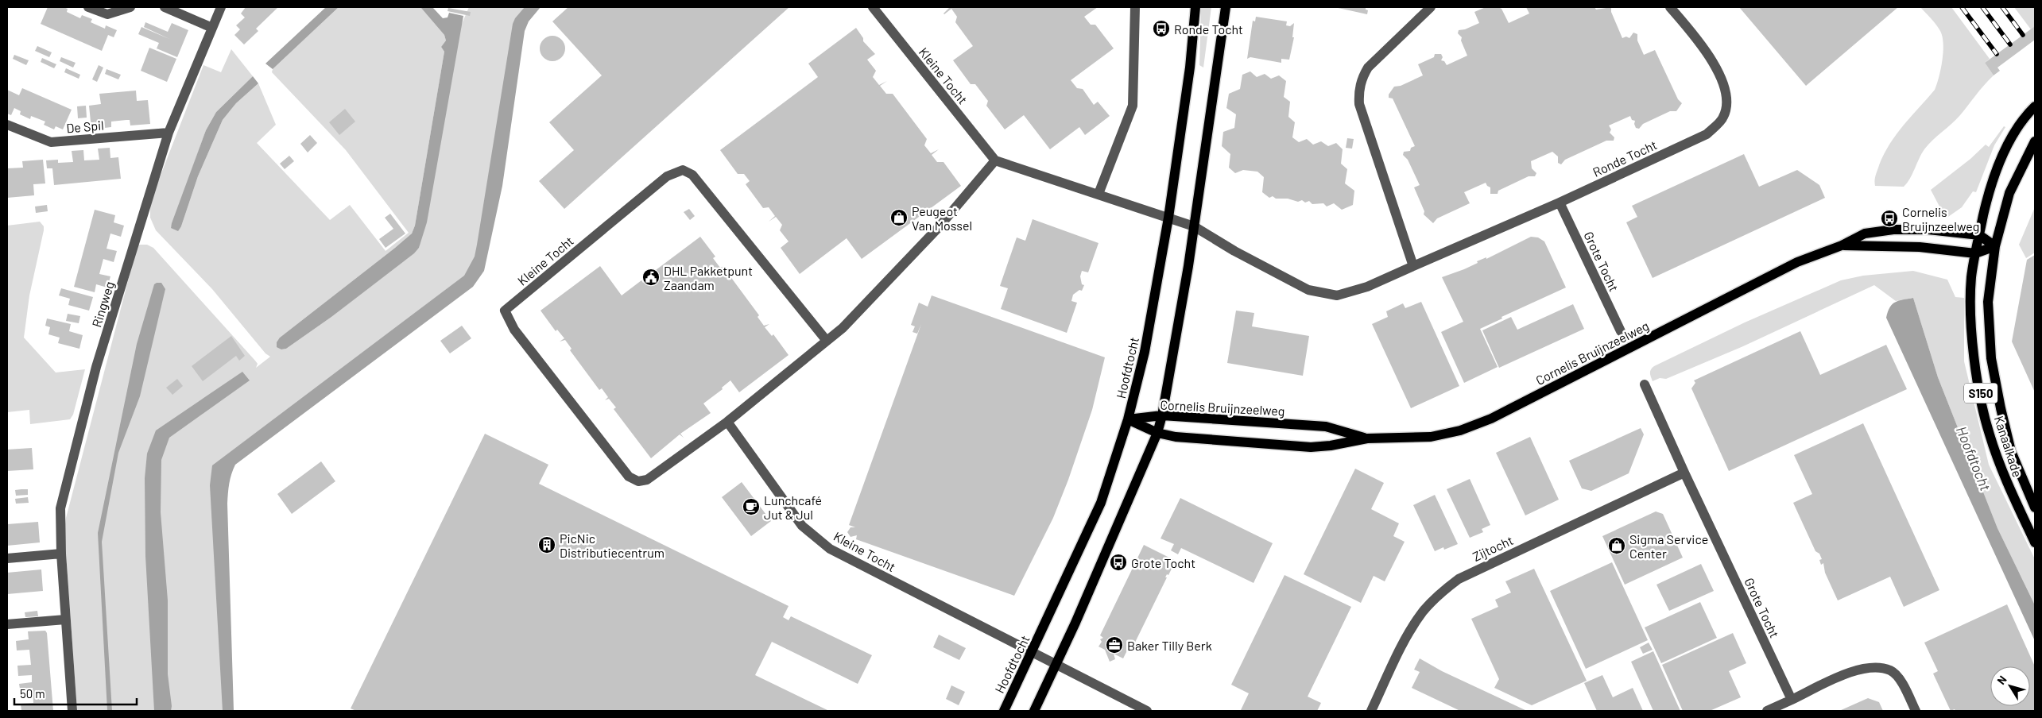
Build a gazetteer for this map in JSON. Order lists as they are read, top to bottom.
{
  "streets": {
    "main road": [
      "Cornelis Bruijnzeelweg",
      "Hoofdtocht",
      "S150",
      "Kanaalkade"
    ],
    "street": [
      "Kleine Tocht",
      "De Spil",
      "Ronde Tocht",
      "Grote Tocht",
      "Ringweg",
      "Zijtocht"
    ]
  },
  "crossings": [
    ["Kleine Tocht", "Hoofdtocht"],
    ["De Spil", "Ringweg"],
    ["Ronde Tocht", "Grote Tocht"],
    ["Ronde Tocht", "Hoofdtocht"],
    ["Grote Tocht", "Zijtocht"],
    ["Cornelis Bruijnzeelweg", "Hoofdtocht"],
    ["Cornelis Bruijnzeelweg", "S150"],
    ["Cornelis Bruijnzeelweg", "Kanaalkade"],
    ["S150", "Kanaalkade"]
  ],
  "water": ["Hoofdtocht"],
  "places": {
    "bus stop": ["Ronde Tocht", "Cornelis Bruijnzeelweg", "Grote Tocht"],
    "shop": ["Peugeot Van Mossel", "Sigma Service Center"],
    "public building": ["DHL Pakketpunt Zaandam"],
    "cafe": ["Lunchcafé Jut & Jul"],
    "building": ["PicNic Distributiecentrum"],
    "office": ["Baker Tilly Berk"]
  },
  "scale_bar": "50 m",
  "north": "top left"
}
